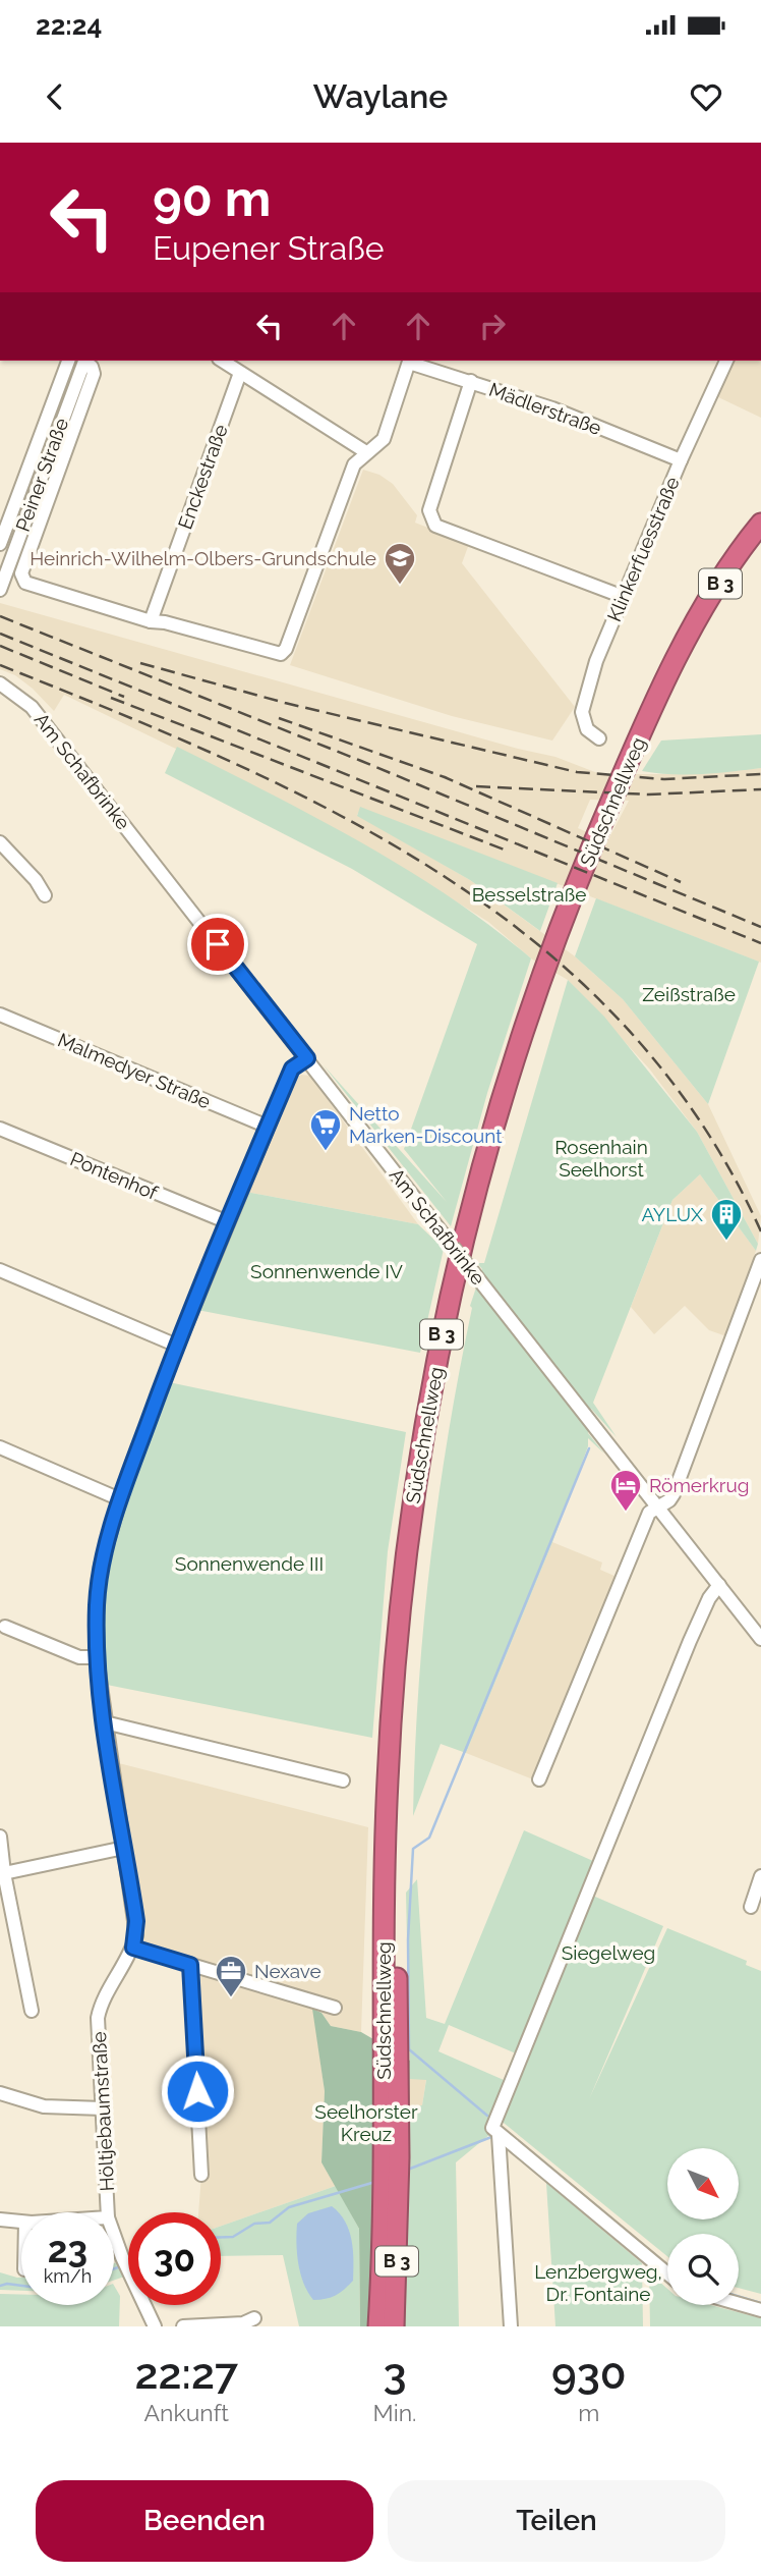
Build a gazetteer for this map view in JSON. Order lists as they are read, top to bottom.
{
  "streets": {
    "highway": ["B 3", "Südschnellweg"],
    "street": [
      "Mädlerstraße",
      "Peiner Straße",
      "Enckestraße",
      "Klinkerfuesstraße",
      "Am Schafbrinke",
      "Malmedyer Straße",
      "Pontenhof",
      "Höltjebaumstraße"
    ]
  },
  "crossings": [
    ["Mädlerstraße", "Klinkerfuesstraße"],
    ["Peiner Straße", "Enckestraße"]
  ],
  "parks": [
    "Besselstraße",
    "Zeißstraße",
    "Rosenhain Seelhorst",
    "Sonnenwende IV",
    "Sonnenwende III",
    "Siegelweg",
    "Seelhorster Kreuz",
    "Lenzbergweg, Dr. Fontaine"
  ],
  "places": {
    "school or university": ["Heinrich-Wilhelm-Olbers-Grundschule"],
    "supermarket": ["Netto Marken-Discount"],
    "building": ["AYLUX"],
    "hotel": ["Römerkrug"],
    "office": ["Nexave"]
  },
  "north": "bottom right",
  "page": {
    "status": "22:24",
    "header": "Waylane",
    "turn": ["90 m", "Eupener Straße"],
    "speed": "23 km/h",
    "limit": "30",
    "eta": [
      "22:27",
      "Ankunft",
      "3",
      "Min.",
      "930",
      "m"
    ],
    "buttons": ["Beenden", "Teilen"]
  }
}
